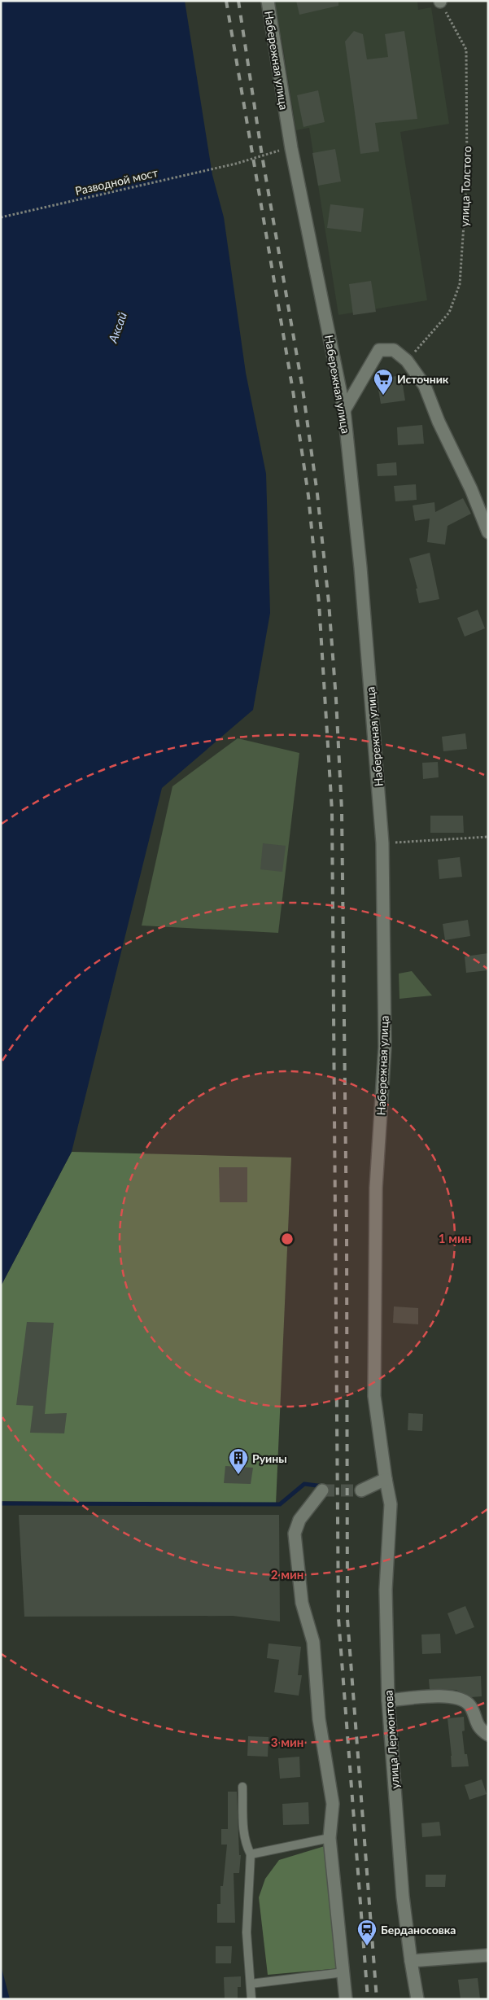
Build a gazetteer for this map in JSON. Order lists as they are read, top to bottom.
{
  "streets": {
    "street": ["Набережная улица", "улица Лермонтова"],
    "path": ["Разводной мост", "улица Толстого"]
  },
  "crossings": [
    ["Набережная улица", "Разводной мост"],
    ["Набережная улица", "улица Лермонтова"]
  ],
  "water": ["Аксай"],
  "places": {
    "supermarket": ["Источник"],
    "building": ["Руины"],
    "station": ["Берданосовка"]
  },
  "rings": ["1 мин", "2 мин", "3 мин"]
}
